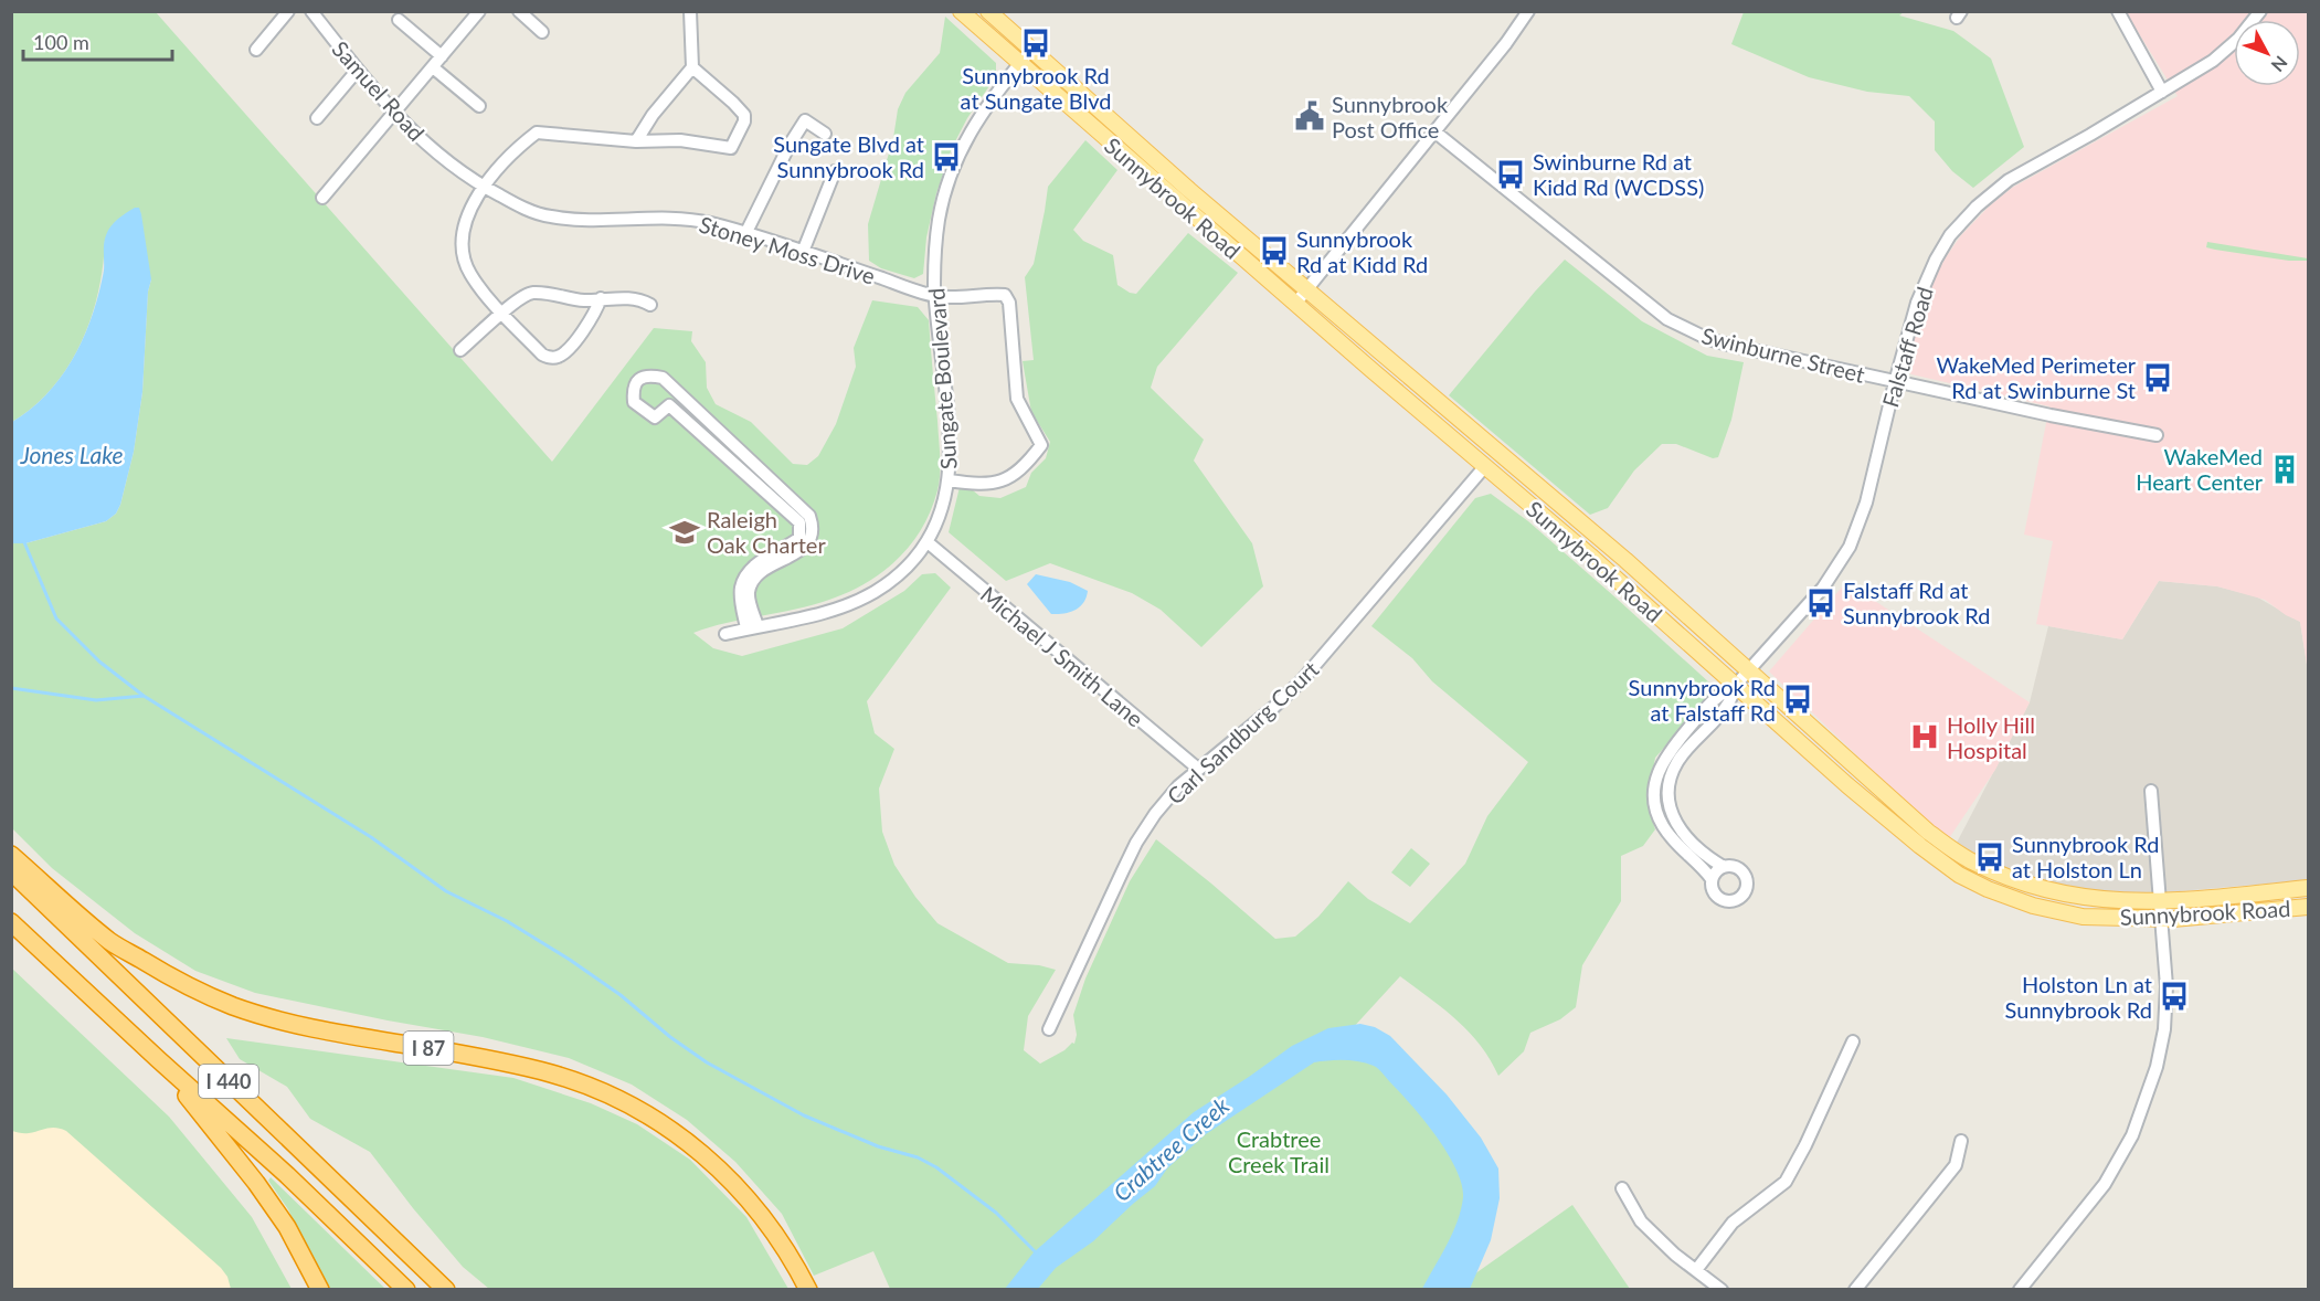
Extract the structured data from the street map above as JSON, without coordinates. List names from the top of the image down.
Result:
{
  "streets": {
    "highway": ["I 87", "I 440"],
    "main road": ["Sunnybrook Road"],
    "street": [
      "Samuel Road",
      "Stoney Moss Drive",
      "Falstaff Road",
      "Swinburne Street",
      "Sungate Boulevard",
      "Michael J Smith Lane",
      "Carl Sandburg Court"
    ]
  },
  "crossings": [
    ["Samuel Road", "Stoney Moss Drive"],
    ["Sunnybrook Road", "Falstaff Road"],
    ["Sunnybrook Road", "Sungate Boulevard"],
    ["Sunnybrook Road", "Carl Sandburg Court"],
    ["Stoney Moss Drive", "Sungate Boulevard"],
    ["Falstaff Road", "Swinburne Street"],
    ["Sungate Boulevard", "Michael J Smith Lane"],
    ["Michael J Smith Lane", "Carl Sandburg Court"]
  ],
  "water": ["Jones Lake", "Crabtree Creek"],
  "parks": ["Crabtree Creek Trail"],
  "places": {
    "bus stop": [
      "Sunnybrook Rd at Sungate Blvd",
      "Sungate Blvd at Sunnybrook Rd",
      "Swinburne Rd at Kidd Rd (WCDSS)",
      "Sunnybrook Rd at Kidd Rd",
      "WakeMed Perimeter Rd at Swinburne St",
      "Falstaff Rd at Sunnybrook Rd",
      "Sunnybrook Rd at Falstaff Rd",
      "Sunnybrook Rd at Holston Ln",
      "Holston Ln at Sunnybrook Rd"
    ],
    "public building": ["Sunnybrook Post Office"],
    "building": ["WakeMed Heart Center"],
    "school or university": ["Raleigh Oak Charter"],
    "hospital": ["Holly Hill Hospital"]
  },
  "scale_bar": "100 m",
  "north": "bottom right"
}
